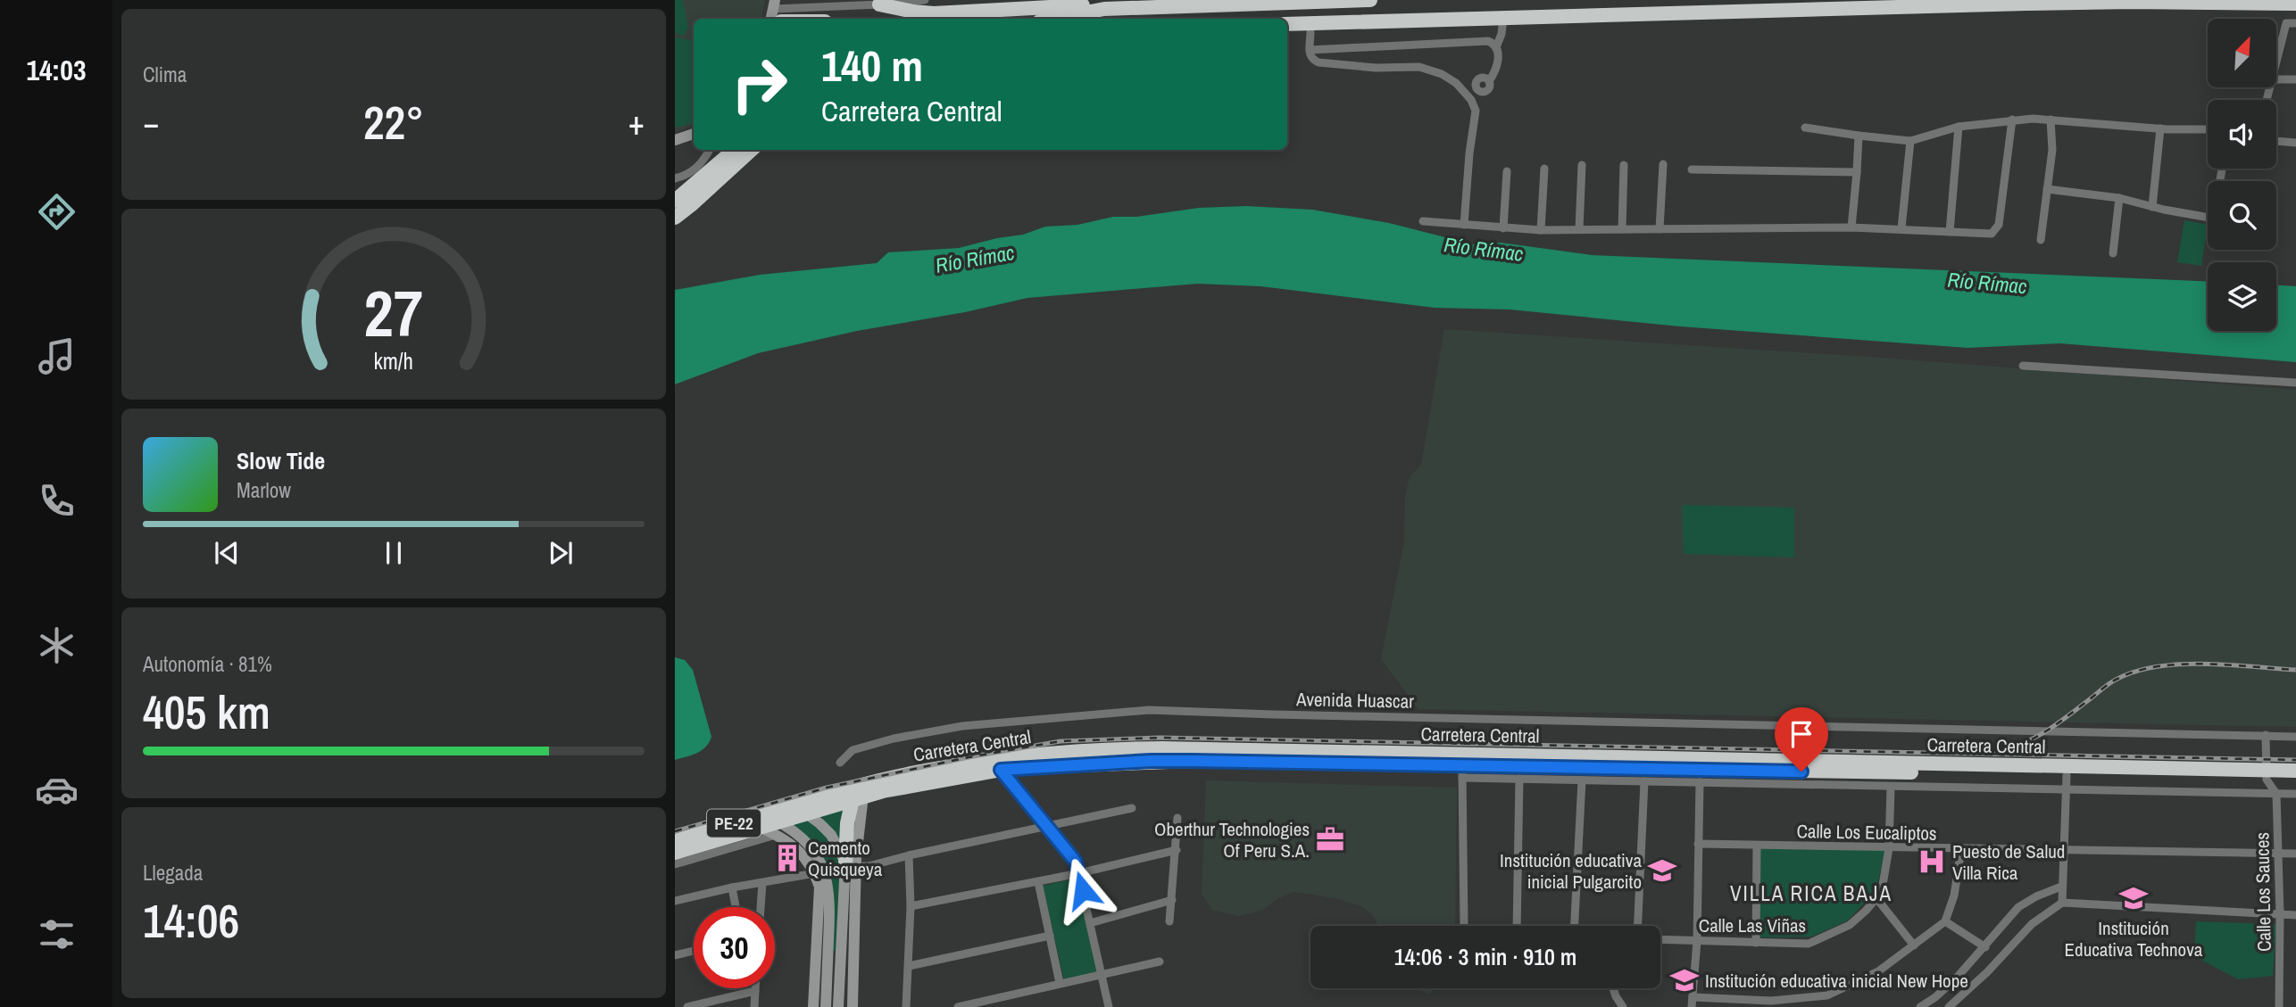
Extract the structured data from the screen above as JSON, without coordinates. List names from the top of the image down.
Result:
{
  "streets": {
    "highway": ["Carretera Central", "PE-22"],
    "street": [
      "Avenida Huascar",
      "Calle Los Eucaliptos",
      "Calle Los Sauces",
      "Calle Las Viñas"
    ]
  },
  "crossings": [
    ["Calle Los Eucaliptos", "Calle Los Sauces"],
    ["Calle Los Eucaliptos", "Calle Las Viñas"]
  ],
  "districts": ["VILLA RICA BAJA"],
  "water": ["Río Rímac"],
  "places": {
    "office": ["Oberthur Technologies Of Peru S.A."],
    "building": ["Cemento Quisqueya"],
    "hospital": ["Puesto de Salud Villa Rica"],
    "school or university": ["Institución educativa inicial Pulgarcito", "Institución Educativa Technova", "Institución educativa inicial New Hope"]
  },
  "north": "top right",
  "page": {
    "tabs": "14:03",
    "tile": [
      "Clima",
      ["Autonomía · 81%", "405 km"],
      ["Llegada", "14:06"]
    ],
    "turn": ["140 m", "Carretera Central"],
    "heat": ["−", "22°", "+"],
    "song": ["Slow Tide", "Marlow"],
    "limit": "30",
    "trip": "14:06 · 3 min · 910 m",
    "gauge": ["27", "km/h"]
  }
}
